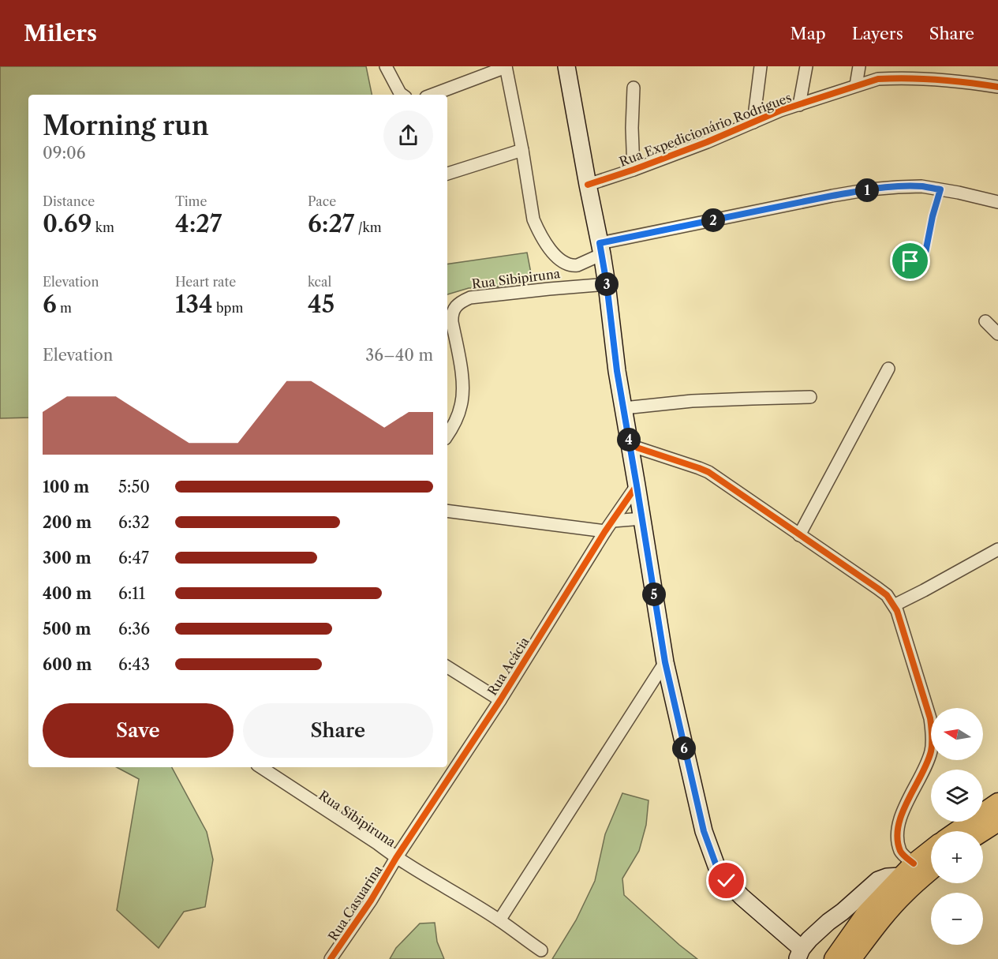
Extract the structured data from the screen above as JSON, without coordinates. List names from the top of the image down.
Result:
{
  "streets": {
    "street": [
      "Rua Expedicionário Rodrigues",
      "Rua Sibipiruna",
      "Rua Acácia",
      "Rua Casuarina"
    ]
  },
  "crossings": [
    ["Rua Sibipiruna", "Rua Acácia"],
    ["Rua Sibipiruna", "Rua Casuarina"],
    ["Rua Acácia", "Rua Casuarina"]
  ],
  "north": "left",
  "page": {
    "header": "Milers",
    "nav": ["Map", "Layers", "Share"],
    "heading": ["Morning run", "09:06"],
    "stats": [
      ["Distance", "0.69 km"],
      ["Time", "4:27"],
      ["Pace", "6:27 /km"],
      ["Elevation", "6 m"],
      ["Heart rate", "134 bpm"],
      ["kcal", "45"]
    ],
    "pins": [
      "1",
      "2",
      "3",
      "4",
      "5",
      "6"
    ],
    "chart": ["Elevation", "36–40 m"],
    "list": [
      {
        "name": "100 m",
        "note": "5:50"
      },
      {
        "name": "200 m",
        "note": "6:32"
      },
      {
        "name": "300 m",
        "note": "6:47"
      },
      {
        "name": "400 m",
        "note": "6:11"
      },
      {
        "name": "500 m",
        "note": "6:36"
      },
      {
        "name": "600 m",
        "note": "6:43"
      }
    ],
    "buttons": ["Save", "Share"],
    "map_buttons": ["+", "−"]
  }
}
